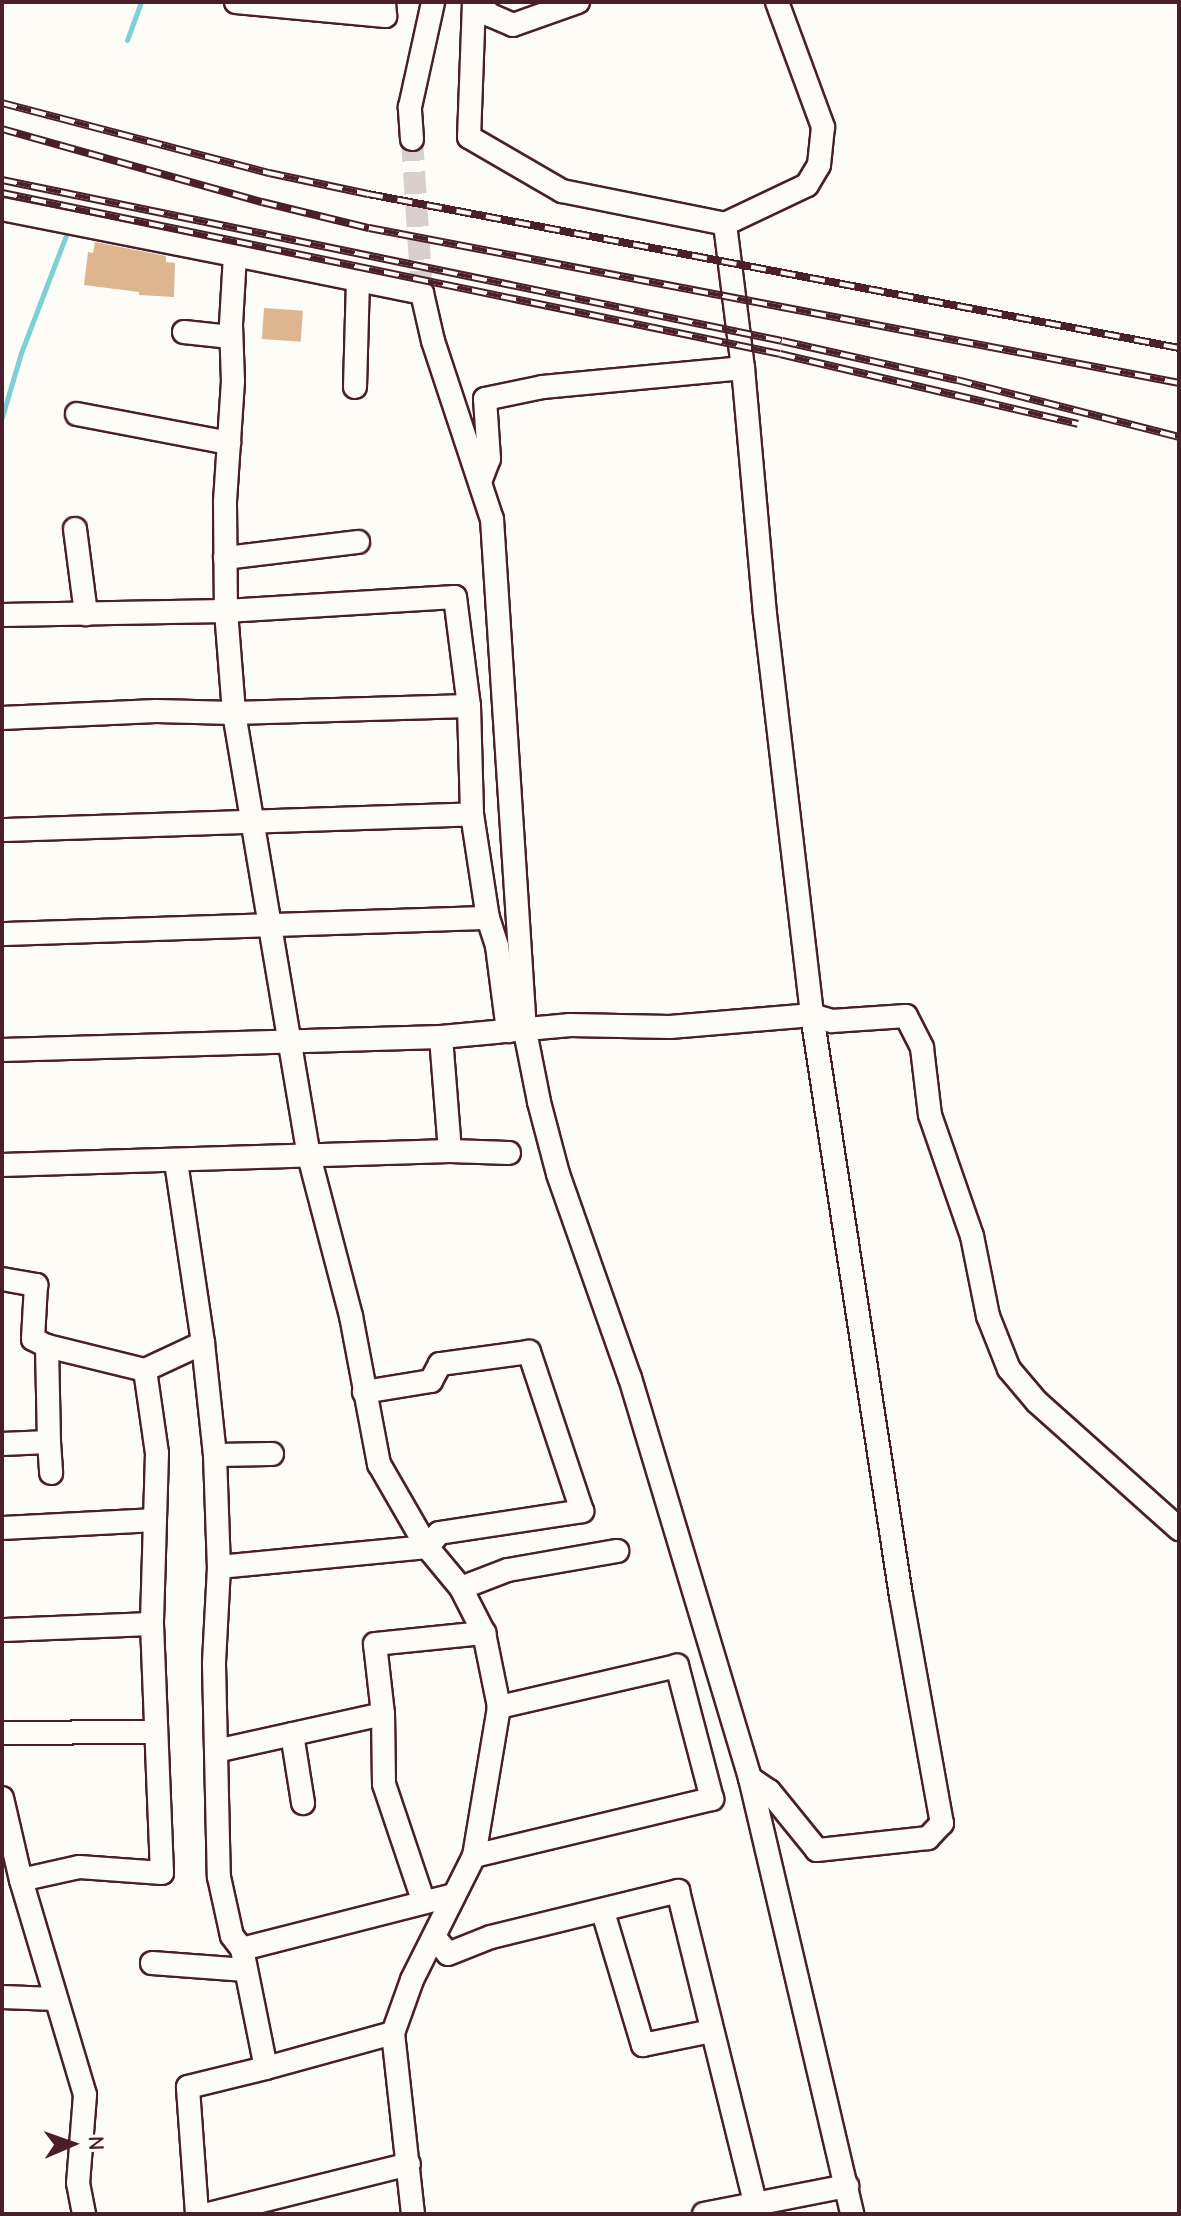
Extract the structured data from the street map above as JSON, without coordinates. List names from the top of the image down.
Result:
{
  "north": "right"
}
